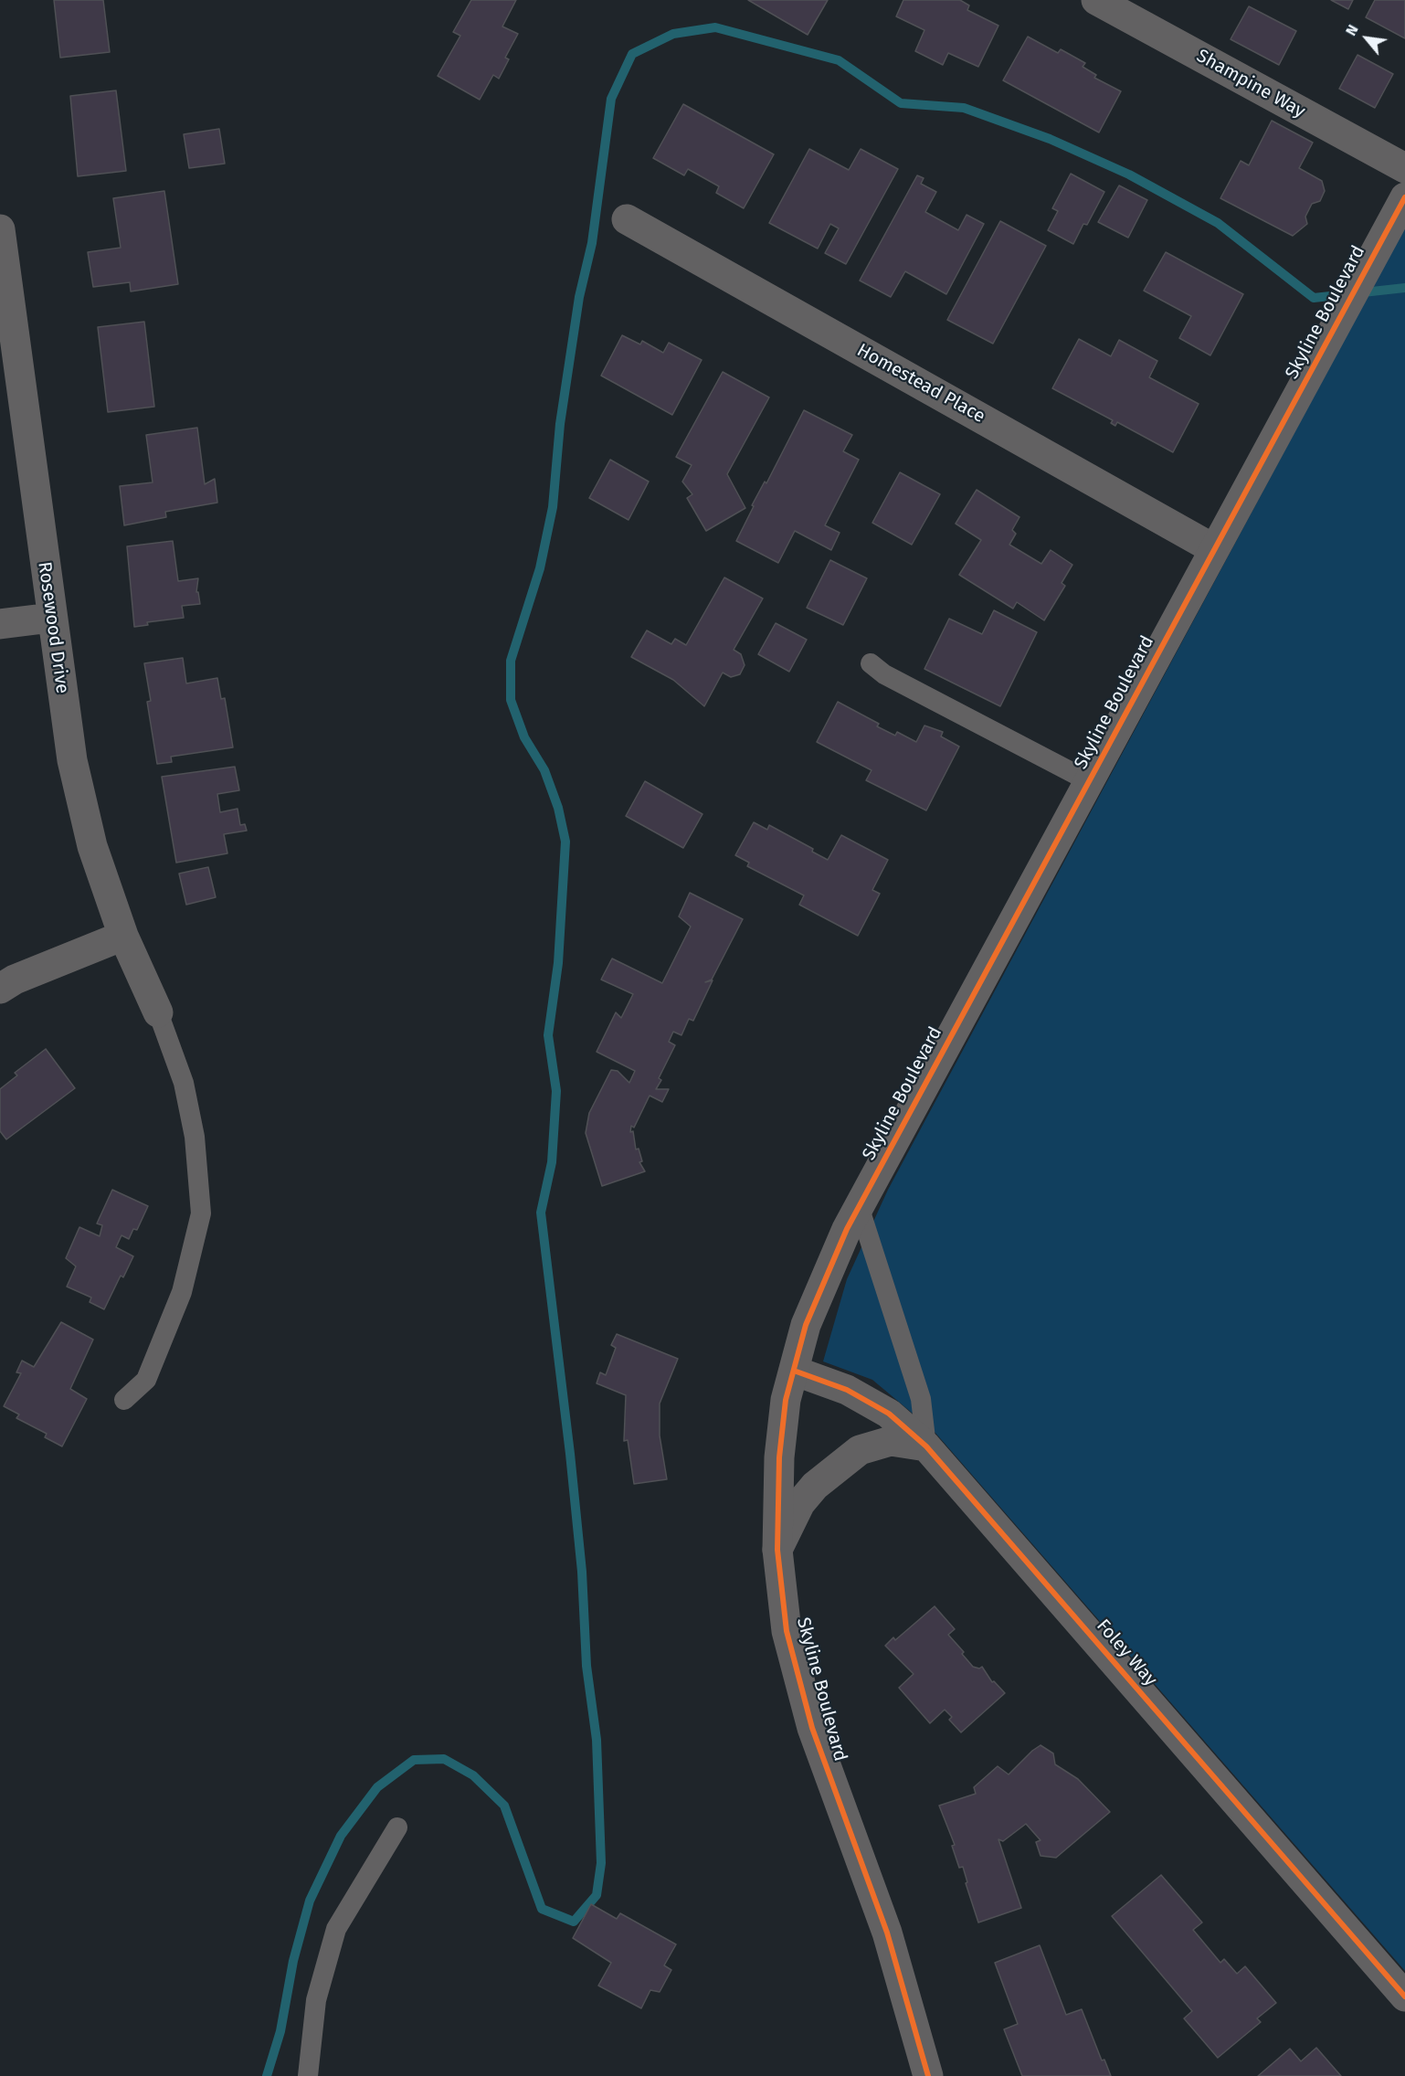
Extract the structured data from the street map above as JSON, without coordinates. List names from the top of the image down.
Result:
{
  "streets": {
    "street": [
      "Shampine Way",
      "Skyline Boulevard",
      "Homestead Place",
      "Rosewood Drive",
      "Foley Way"
    ]
  },
  "crossings": [
    ["Skyline Boulevard", "Homestead Place"],
    ["Skyline Boulevard", "Foley Way"]
  ],
  "north": "top left"
}
